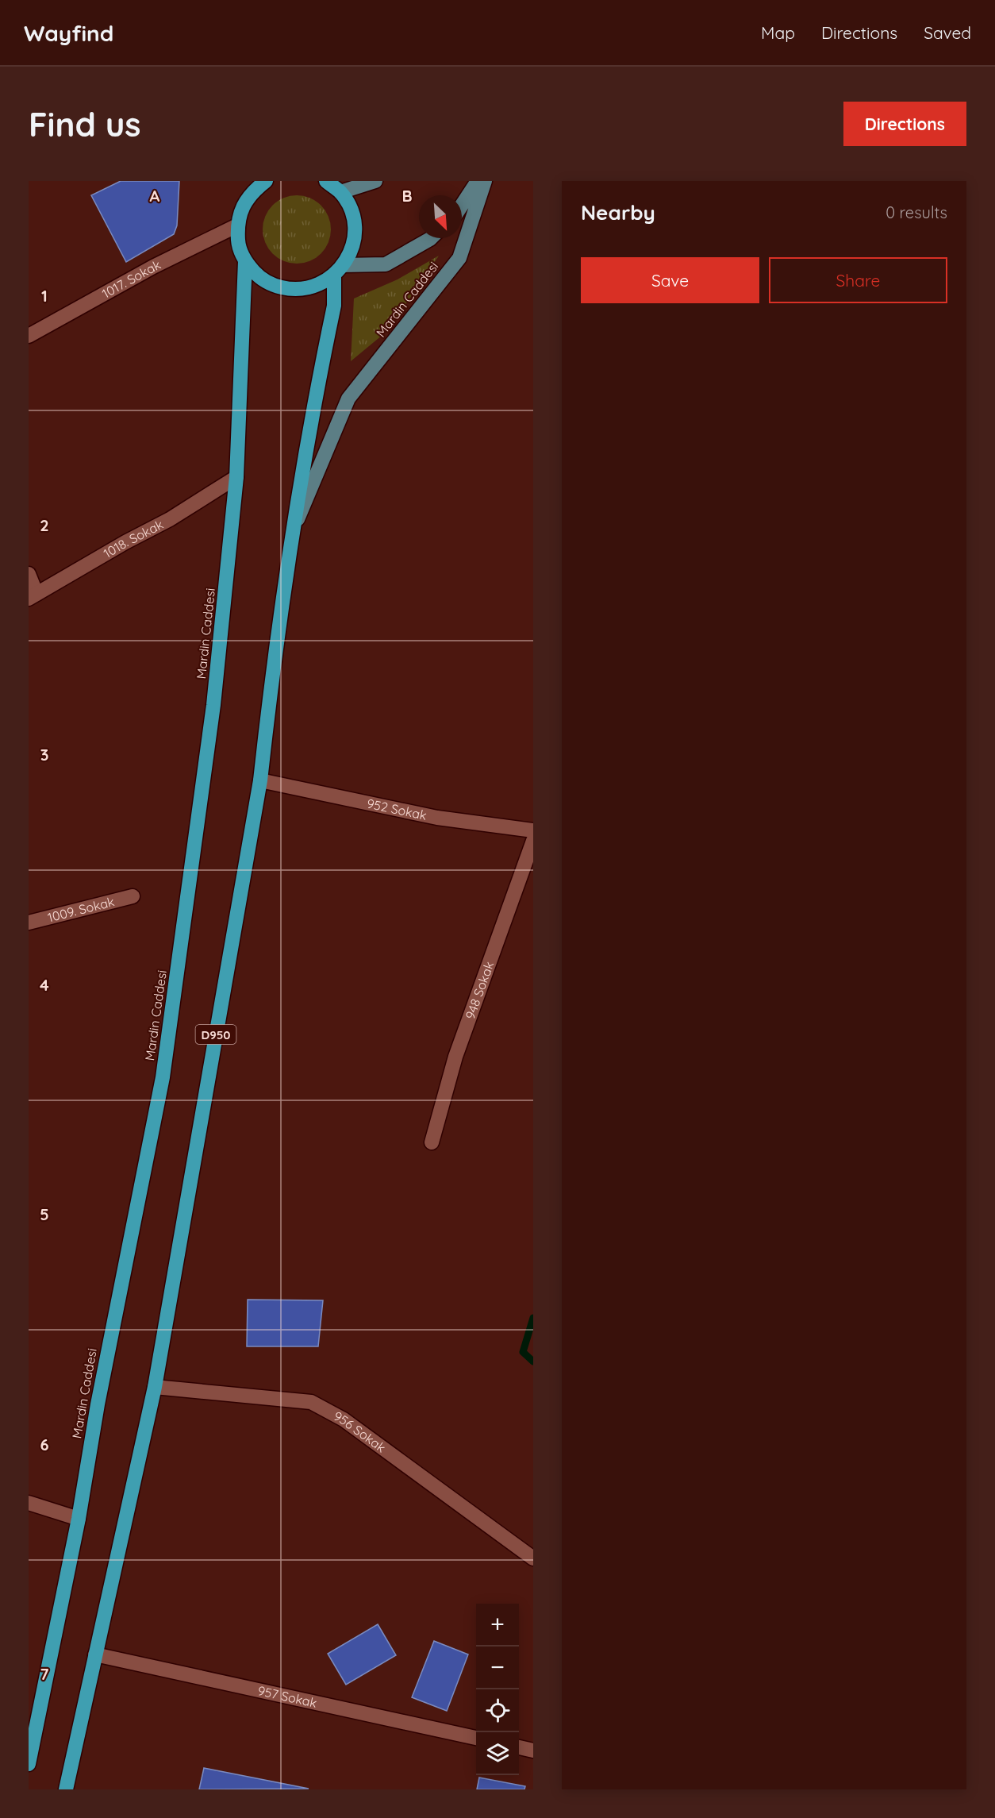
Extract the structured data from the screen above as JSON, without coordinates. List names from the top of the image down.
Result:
{
  "streets": {
    "highway": ["Mardin Caddesi", "D950"],
    "street": [
      "1017. Sokak",
      "1018. Sokak",
      "952 Sokak",
      "1009. Sokak",
      "948 Sokak",
      "956 Sokak",
      "957 Sokak"
    ]
  },
  "crossings": [
    ["1017. Sokak", "Mardin Caddesi"],
    ["Mardin Caddesi", "1018. Sokak"],
    ["Mardin Caddesi", "952 Sokak"],
    ["Mardin Caddesi", "956 Sokak"],
    ["Mardin Caddesi", "957 Sokak"]
  ],
  "north": "bottom right",
  "page": {
    "header": "Wayfind",
    "nav": ["Map", "Directions", "Saved"],
    "buttons": [
      "Directions",
      ["Save", "Share"]
    ],
    "title": "Find us",
    "heading": ["Nearby", "0 results"],
    "map_buttons": ["+", "−"]
  },
  "grid": {
    "columns": ["A", "B"],
    "rows": [
      "1",
      "2",
      "3",
      "4",
      "5",
      "6",
      "7"
    ]
  }
}
